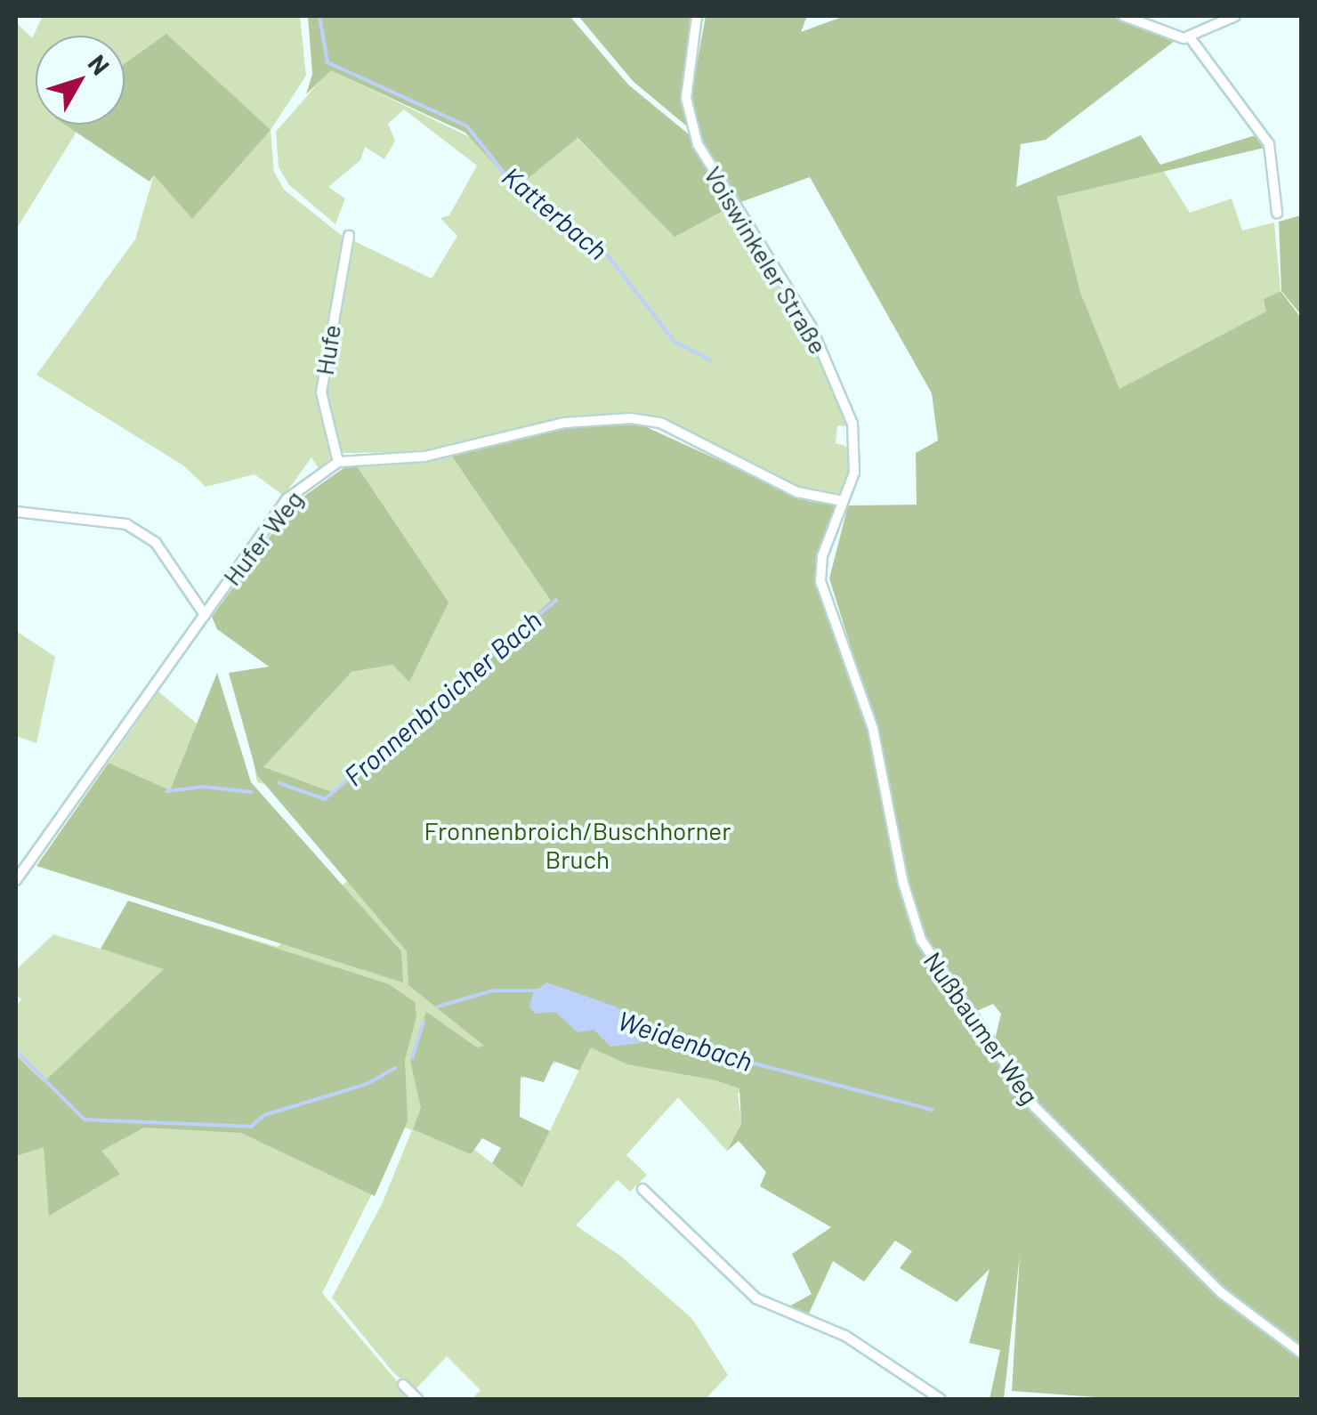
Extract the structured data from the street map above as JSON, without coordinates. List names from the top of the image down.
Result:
{
  "streets": {
    "street": [
      "Voiswinkeler Straße",
      "Hufe",
      "Hufer Weg",
      "Nußbaumer Weg"
    ]
  },
  "crossings": [
    ["Voiswinkeler Straße", "Nußbaumer Weg"],
    ["Hufe", "Hufer Weg"]
  ],
  "water": ["Katterbach", "Fronnenbroicher Bach", "Weidenbach"],
  "parks": ["Fronnenbroich/Buschhorner Bruch"],
  "north": "top right"
}
